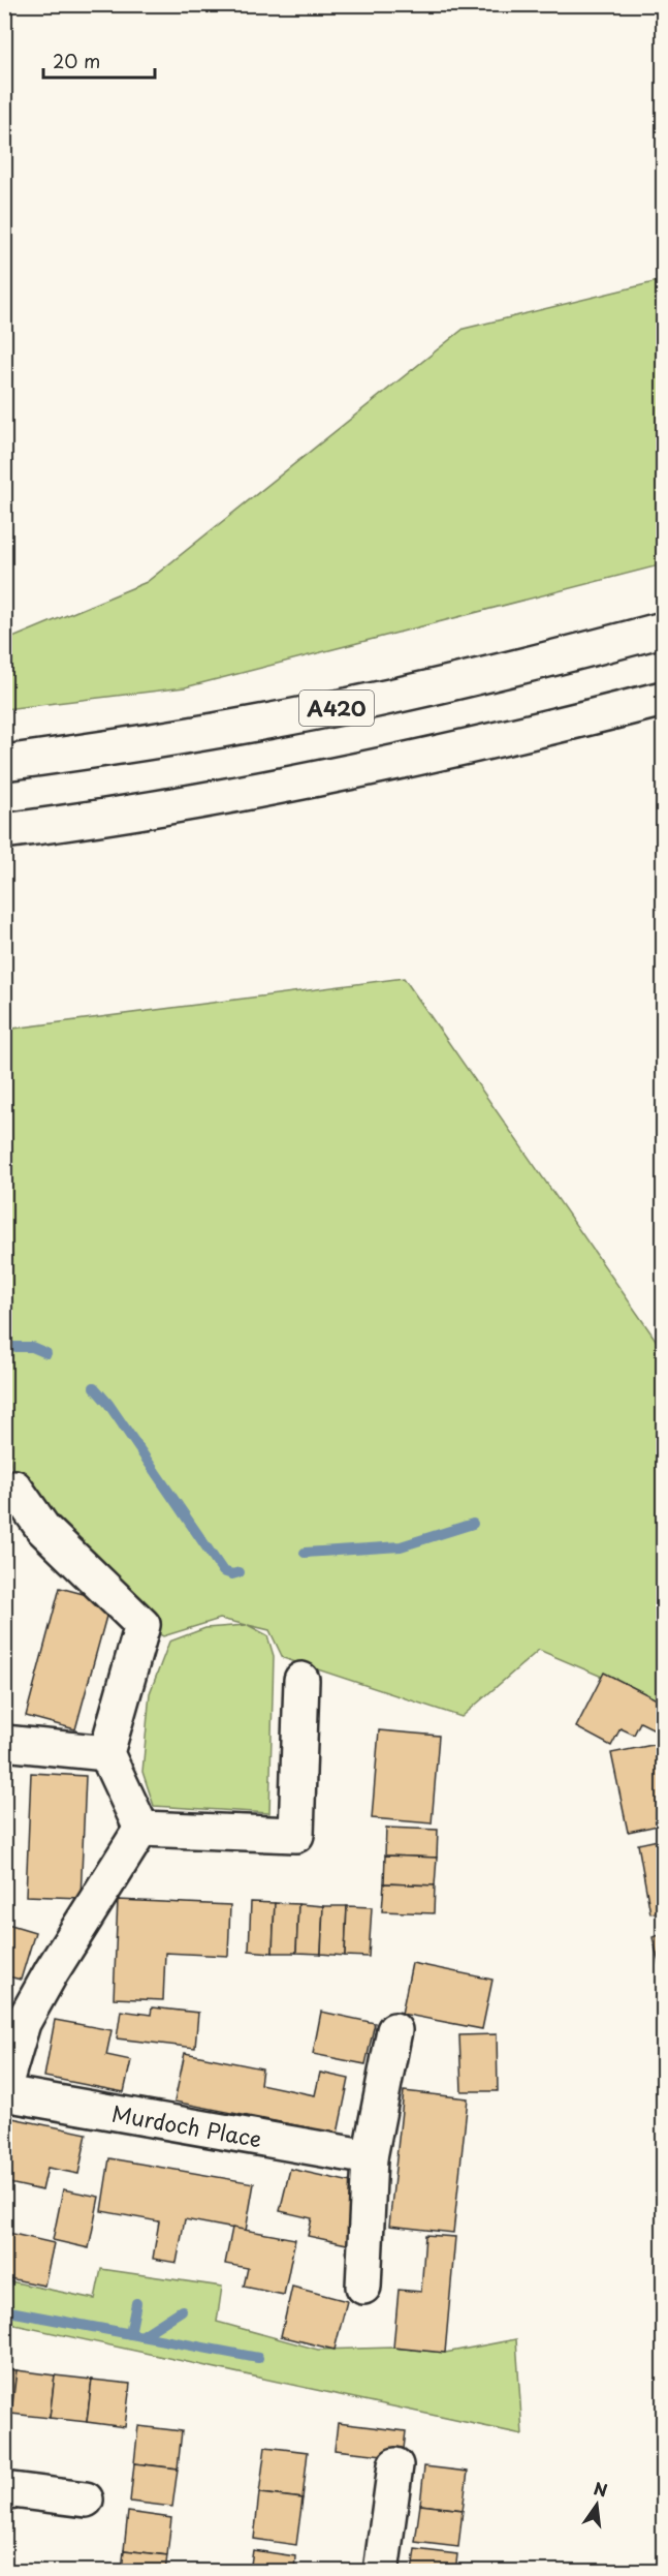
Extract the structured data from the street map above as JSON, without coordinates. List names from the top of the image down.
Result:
{
  "streets": {
    "main road": ["A420", "Murdoch Place"]
  },
  "scale_bar": "20 m",
  "north": "top"
}
